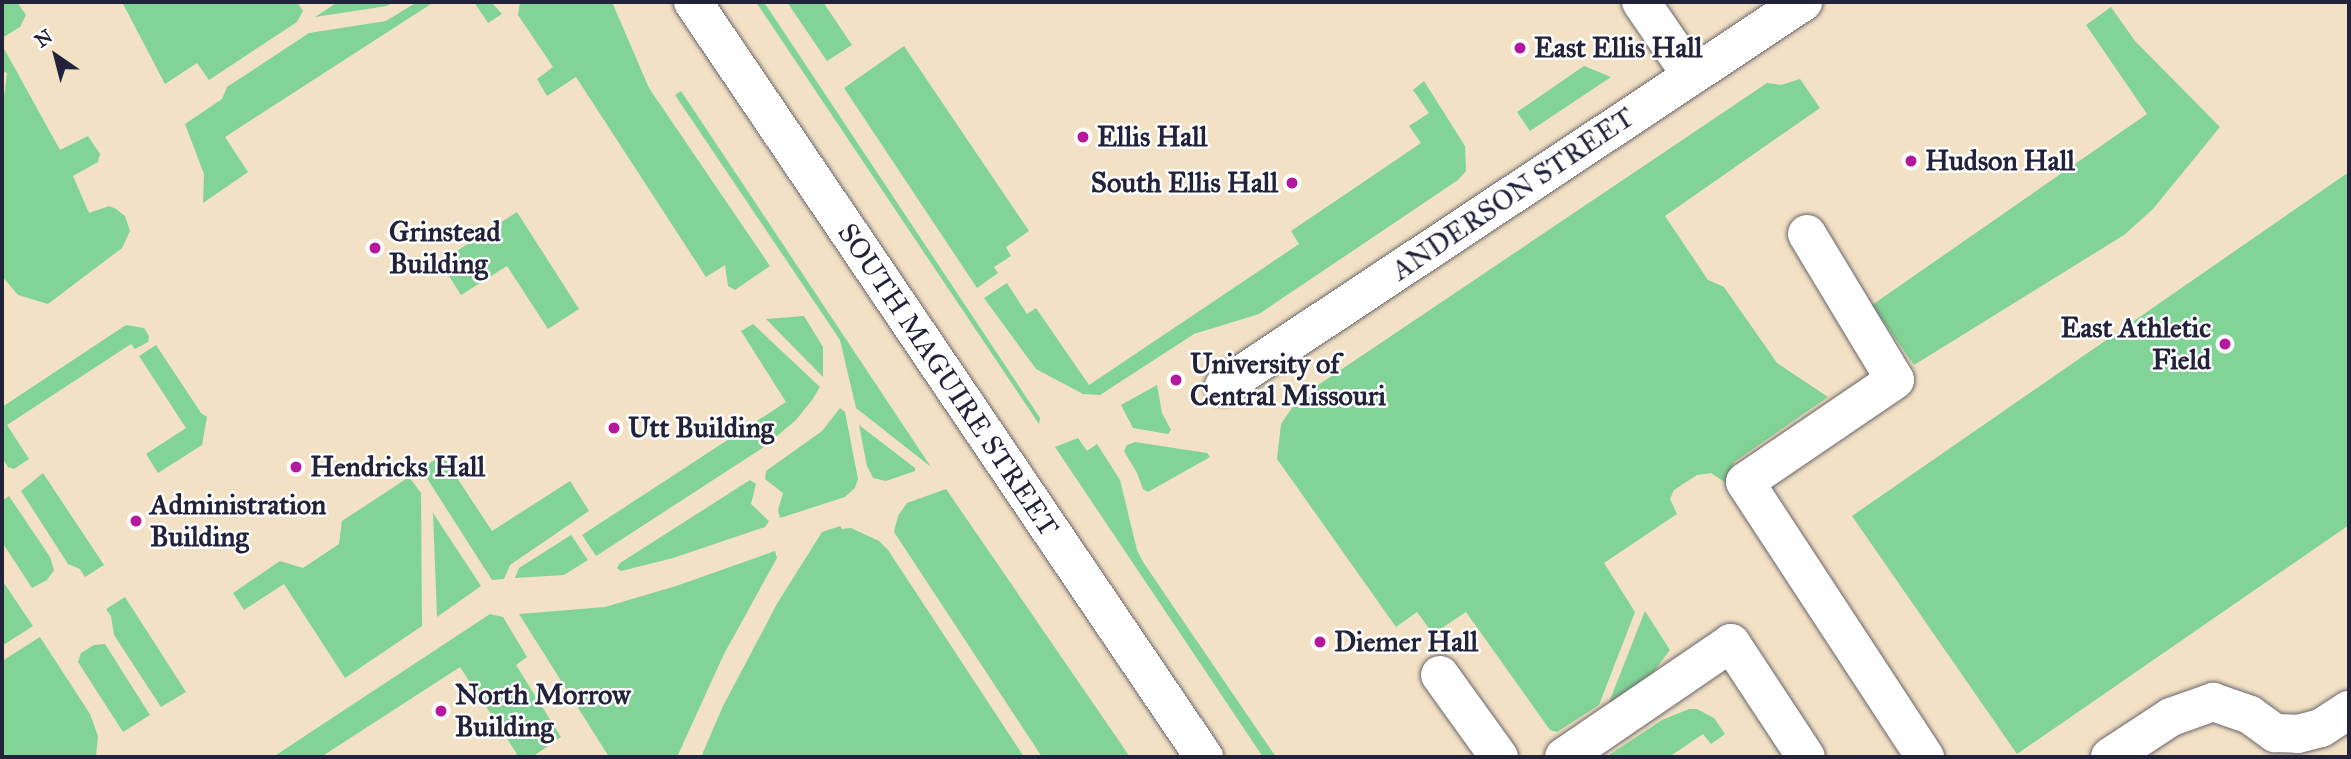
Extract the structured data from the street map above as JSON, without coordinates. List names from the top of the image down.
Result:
{
  "streets": {
    "main road": ["ANDERSON STREET", "SOUTH MAGUIRE STREET"]
  },
  "places": [
    "East Ellis Hall",
    "Ellis Hall",
    "Hudson Hall",
    "South Ellis Hall",
    "Grinstead Building",
    "East Athletic Field",
    "University of Central Missouri",
    "Utt Building",
    "Hendricks Hall",
    "Administration Building",
    "Diemer Hall",
    "North Morrow Building"
  ],
  "north": "top left"
}
